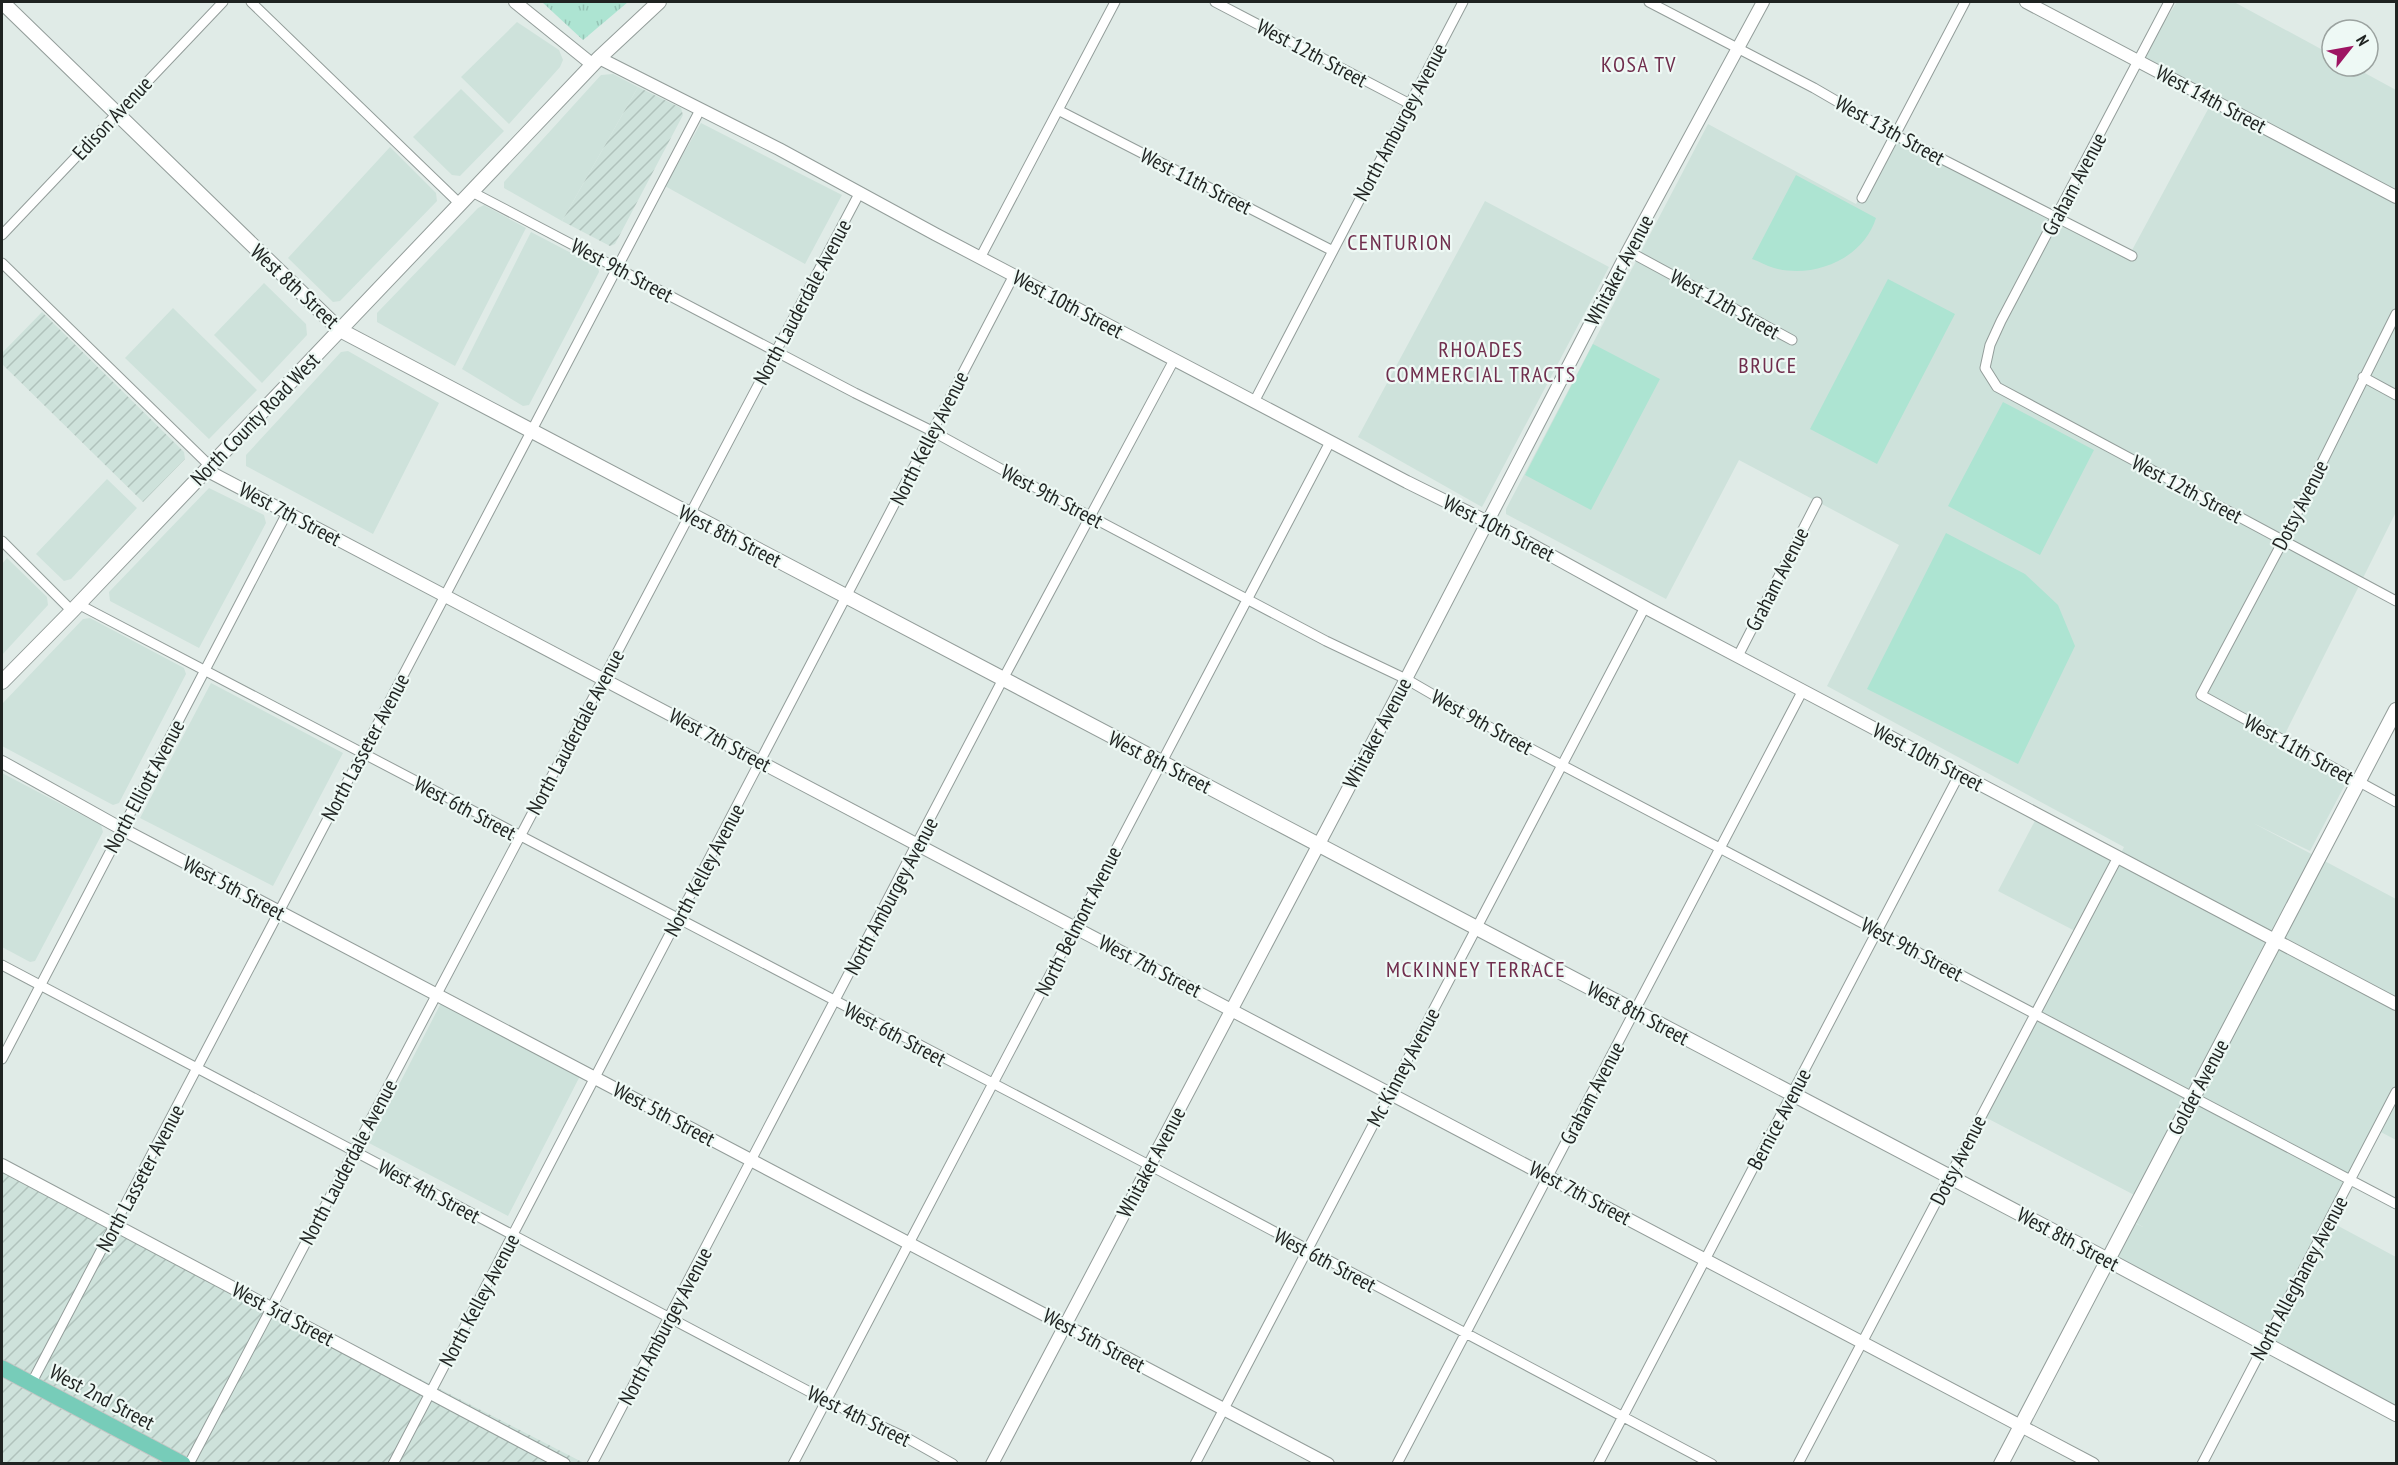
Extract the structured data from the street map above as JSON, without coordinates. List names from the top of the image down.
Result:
{
  "streets": {
    "main road": [
      "West 8th Street",
      "North County Road West",
      "Golder Avenue",
      "West 2nd Street"
    ],
    "street": [
      "West 12th Street",
      "West 14th Street",
      "Edison Avenue",
      "North Amburgey Avenue",
      "West 13th Street",
      "West 11th Street",
      "Graham Avenue",
      "West 9th Street",
      "Whitaker Avenue",
      "North Lauderdale Avenue",
      "West 10th Street",
      "North Kelley Avenue",
      "Dotsy Avenue",
      "West 7th Street",
      "North Lasseter Avenue",
      "North Elliott Avenue",
      "West 6th Street",
      "West 5th Street",
      "North Belmont Avenue",
      "Mc Kinney Avenue",
      "Bernice Avenue",
      "West 4th Street",
      "North Alleghaney Avenue",
      "West 3rd Street"
    ]
  },
  "crossings": [
    ["West 12th Street", "North Amburgey Avenue"],
    ["West 12th Street", "Graham Avenue"],
    ["West 12th Street", "Whitaker Avenue"],
    ["West 12th Street", "Dotsy Avenue"],
    ["West 14th Street", "Graham Avenue"],
    ["Edison Avenue", "West 8th Street"],
    ["North Amburgey Avenue", "West 11th Street"],
    ["North Amburgey Avenue", "West 9th Street"],
    ["North Amburgey Avenue", "West 8th Street"],
    ["North Amburgey Avenue", "West 10th Street"],
    ["North Amburgey Avenue", "West 7th Street"],
    ["North Amburgey Avenue", "West 6th Street"],
    ["North Amburgey Avenue", "West 5th Street"],
    ["North Amburgey Avenue", "West 4th Street"],
    ["West 13th Street", "Graham Avenue"],
    ["West 13th Street", "Whitaker Avenue"],
    ["West 11th Street", "Dotsy Avenue"],
    ["West 11th Street", "Golder Avenue"],
    ["Graham Avenue", "West 9th Street"],
    ["Graham Avenue", "West 8th Street"],
    ["Graham Avenue", "West 10th Street"],
    ["Graham Avenue", "West 7th Street"],
    ["Graham Avenue", "West 6th Street"],
    ["West 9th Street", "Whitaker Avenue"],
    ["West 9th Street", "North Lauderdale Avenue"],
    ["West 9th Street", "North County Road West"],
    ["West 9th Street", "North Kelley Avenue"],
    ["West 9th Street", "Dotsy Avenue"],
    ["West 9th Street", "North Lasseter Avenue"],
    ["West 9th Street", "North Belmont Avenue"],
    ["West 9th Street", "Mc Kinney Avenue"],
    ["West 9th Street", "Golder Avenue"],
    ["West 9th Street", "Bernice Avenue"],
    ["West 9th Street", "North Alleghaney Avenue"],
    ["Whitaker Avenue", "West 8th Street"],
    ["Whitaker Avenue", "West 10th Street"],
    ["Whitaker Avenue", "West 7th Street"],
    ["Whitaker Avenue", "West 6th Street"],
    ["Whitaker Avenue", "West 5th Street"],
    ["West 8th Street", "North Lauderdale Avenue"],
    ["West 8th Street", "North County Road West"],
    ["West 8th Street", "North Kelley Avenue"],
    ["West 8th Street", "Dotsy Avenue"],
    ["West 8th Street", "North Lasseter Avenue"],
    ["West 8th Street", "North Belmont Avenue"],
    ["West 8th Street", "Mc Kinney Avenue"],
    ["West 8th Street", "Golder Avenue"],
    ["West 8th Street", "Bernice Avenue"],
    ["West 8th Street", "North Alleghaney Avenue"],
    ["North Lauderdale Avenue", "West 10th Street"],
    ["North Lauderdale Avenue", "West 7th Street"],
    ["North Lauderdale Avenue", "West 6th Street"],
    ["North Lauderdale Avenue", "West 5th Street"],
    ["North Lauderdale Avenue", "West 4th Street"],
    ["North Lauderdale Avenue", "West 3rd Street"],
    ["West 10th Street", "North County Road West"],
    ["West 10th Street", "North Kelley Avenue"],
    ["West 10th Street", "Dotsy Avenue"],
    ["West 10th Street", "North Lasseter Avenue"],
    ["West 10th Street", "North Belmont Avenue"],
    ["West 10th Street", "Mc Kinney Avenue"],
    ["West 10th Street", "Golder Avenue"],
    ["West 10th Street", "Bernice Avenue"],
    ["North County Road West", "West 7th Street"],
    ["North County Road West", "West 6th Street"],
    ["North Kelley Avenue", "West 7th Street"],
    ["North Kelley Avenue", "West 6th Street"],
    ["North Kelley Avenue", "West 5th Street"],
    ["North Kelley Avenue", "West 4th Street"],
    ["North Kelley Avenue", "West 3rd Street"],
    ["Dotsy Avenue", "West 7th Street"],
    ["West 7th Street", "North Lasseter Avenue"],
    ["West 7th Street", "North Elliott Avenue"],
    ["West 7th Street", "North Belmont Avenue"],
    ["West 7th Street", "Mc Kinney Avenue"],
    ["West 7th Street", "Golder Avenue"],
    ["West 7th Street", "Bernice Avenue"],
    ["North Lasseter Avenue", "West 6th Street"],
    ["North Lasseter Avenue", "West 5th Street"],
    ["North Lasseter Avenue", "West 4th Street"],
    ["North Lasseter Avenue", "West 3rd Street"],
    ["North Lasseter Avenue", "West 2nd Street"],
    ["North Elliott Avenue", "West 6th Street"],
    ["North Elliott Avenue", "West 5th Street"],
    ["North Elliott Avenue", "West 4th Street"],
    ["West 6th Street", "North Belmont Avenue"],
    ["West 6th Street", "Mc Kinney Avenue"],
    ["West 6th Street", "Bernice Avenue"],
    ["West 5th Street", "North Belmont Avenue"],
    ["West 5th Street", "Mc Kinney Avenue"],
    ["North Belmont Avenue", "West 4th Street"]
  ],
  "districts": [
    "KOSA TV",
    "CENTURION",
    "RHOADES COMMERCIAL TRACTS",
    "BRUCE",
    "MCKINNEY TERRACE"
  ],
  "north": "top right"
}
